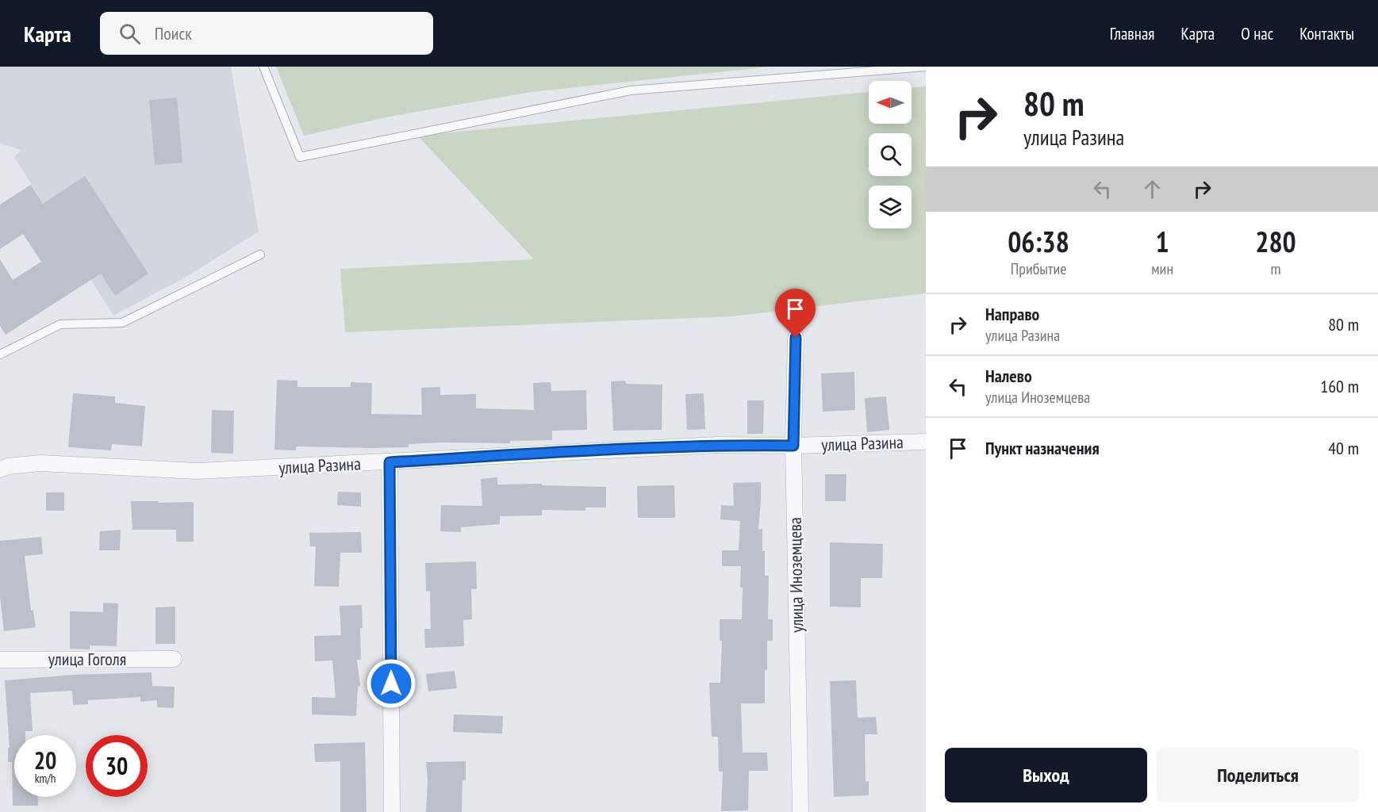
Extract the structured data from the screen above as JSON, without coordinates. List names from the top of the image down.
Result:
{
  "streets": {
    "street": ["улица Разина", "улица Иноземцева", "улица Гоголя"]
  },
  "crossings": [
    ["улица Разина", "улица Иноземцева"]
  ],
  "north": "left",
  "page": {
    "header": "Карта",
    "search": "Поиск",
    "nav": [
      "Главная",
      "Карта",
      "О нас",
      "Контакты"
    ],
    "turn": ["80 m", "улица Разина"],
    "eta": [
      "06:38",
      "Прибытие",
      "1",
      "мин",
      "280",
      "m"
    ],
    "list": [
      {
        "name": "Направо",
        "note": "улица Разина",
        "value": "80 m"
      },
      {
        "name": "Налево",
        "note": "улица Иноземцева",
        "value": "160 m"
      },
      {
        "name": "Пункт назначения",
        "value": "40 m"
      }
    ],
    "speed": "20 km/h",
    "limit": "30",
    "buttons": ["Выход", "Поделиться"]
  }
}
